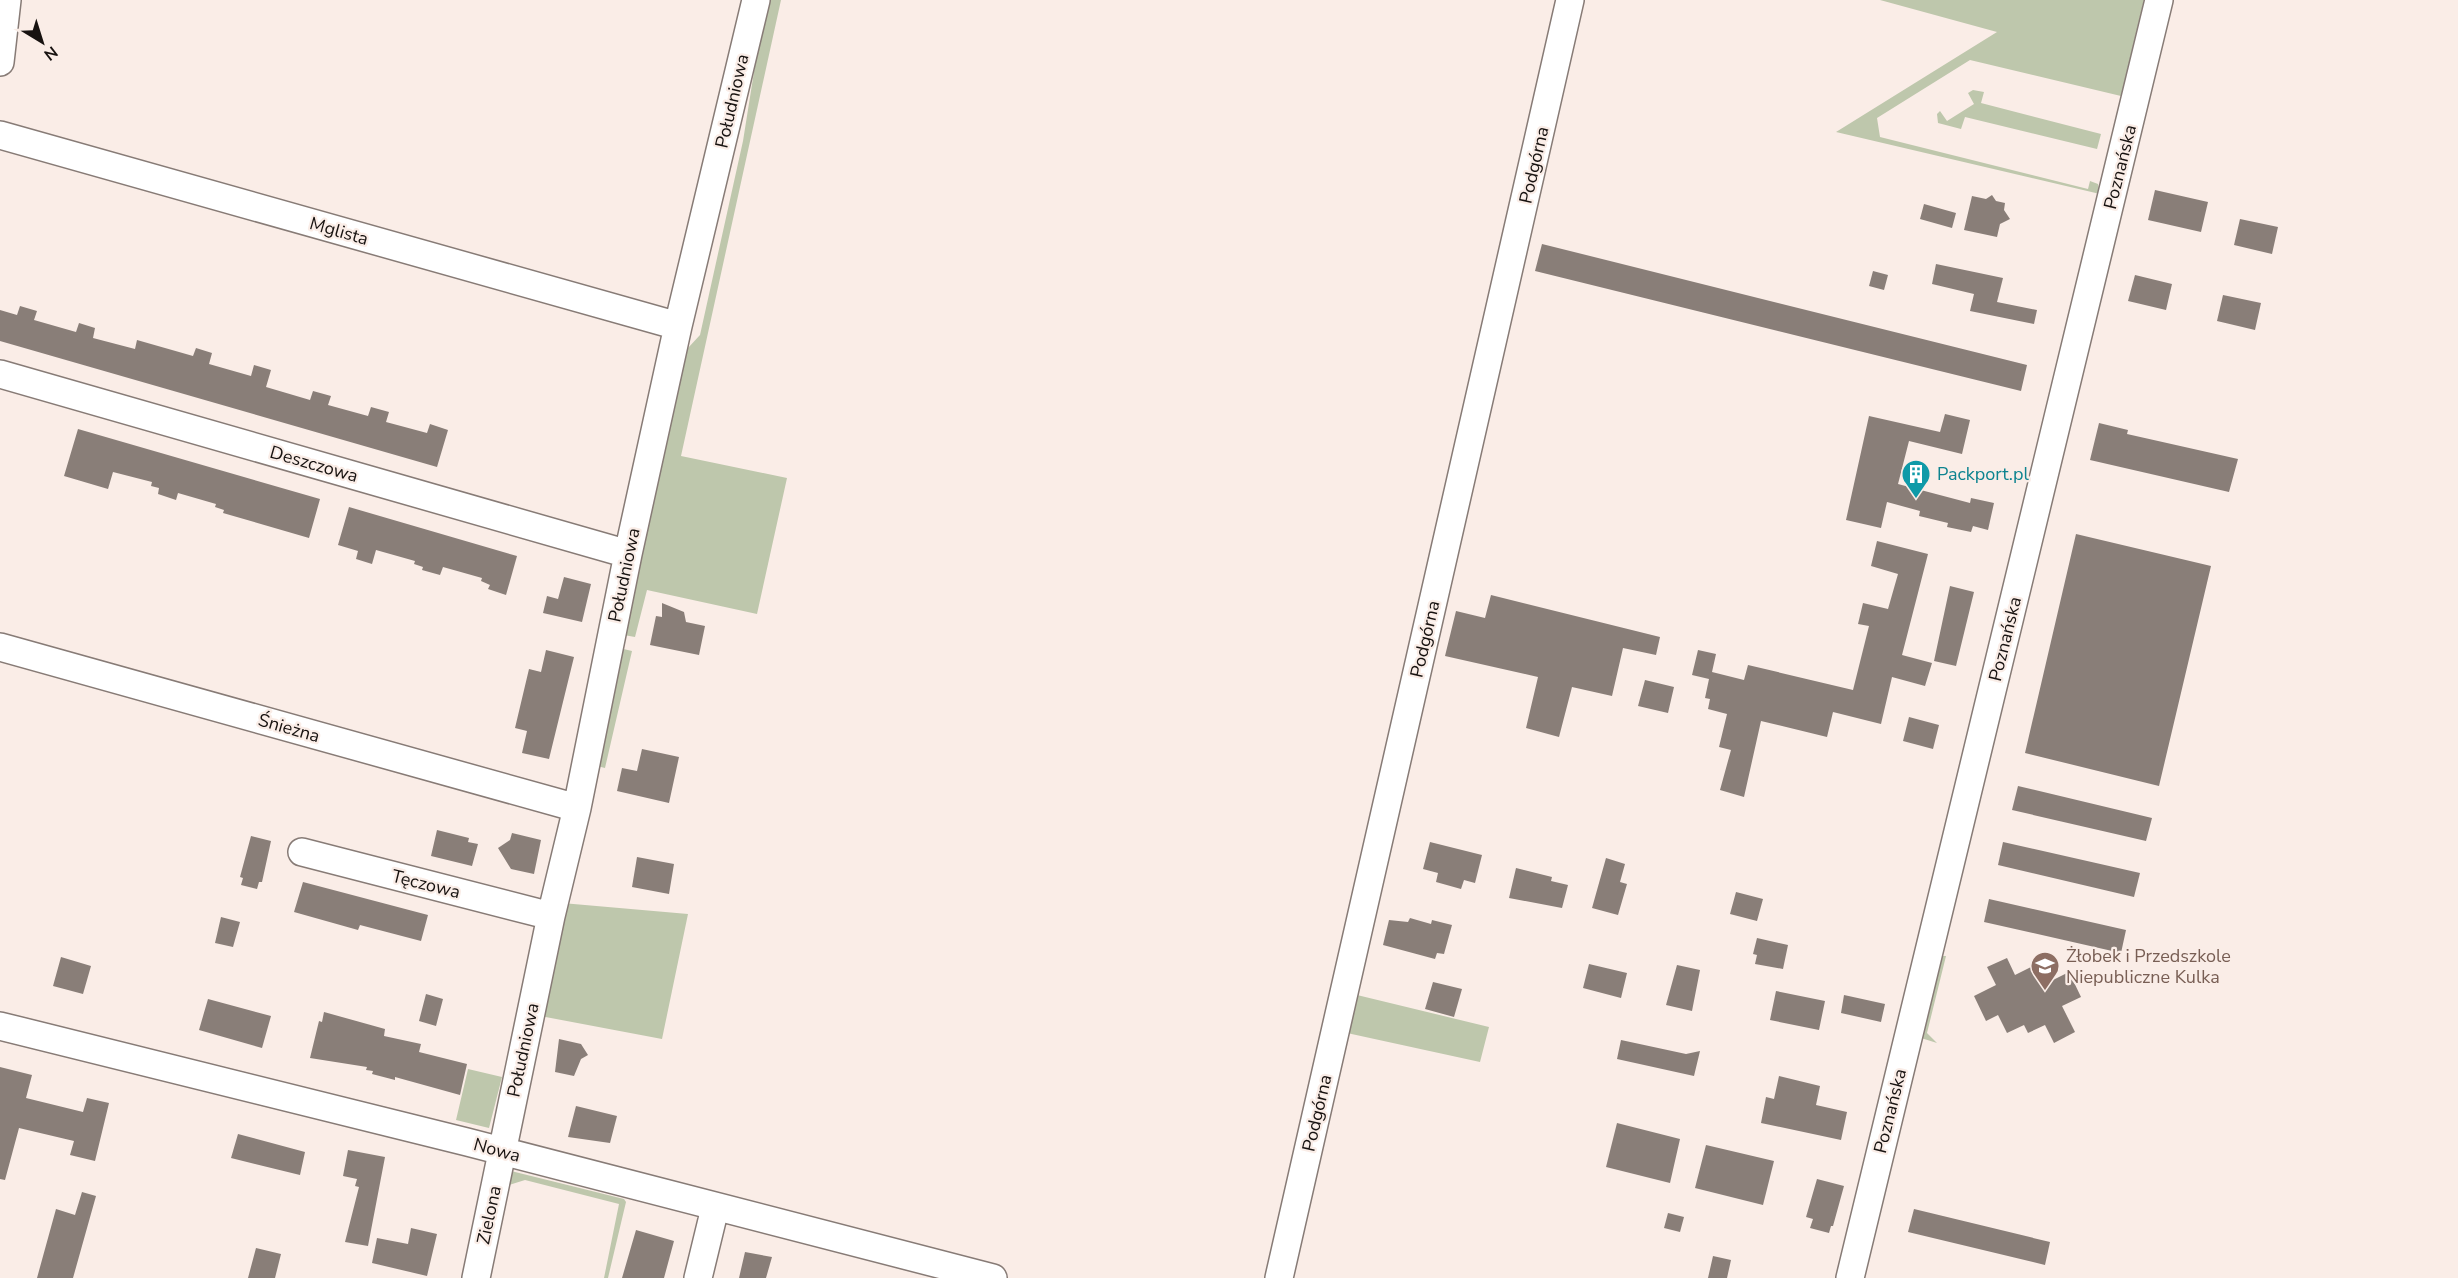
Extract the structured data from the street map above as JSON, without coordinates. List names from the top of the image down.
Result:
{
  "streets": {
    "street": [
      "Południowa",
      "Podgórna",
      "Poznańska",
      "Mglista",
      "Deszczowa",
      "Śnieżna",
      "Tęczowa",
      "Nowa",
      "Zielona"
    ]
  },
  "crossings": [
    ["Południowa", "Mglista"],
    ["Południowa", "Deszczowa"],
    ["Południowa", "Śnieżna"],
    ["Południowa", "Tęczowa"],
    ["Południowa", "Nowa"],
    ["Południowa", "Zielona"],
    ["Nowa", "Zielona"]
  ],
  "places": {
    "building": ["Packport.pl"],
    "school or university": ["Żłobek i Przedszkole Niepubliczne Kulka"]
  },
  "north": "bottom right"
}
